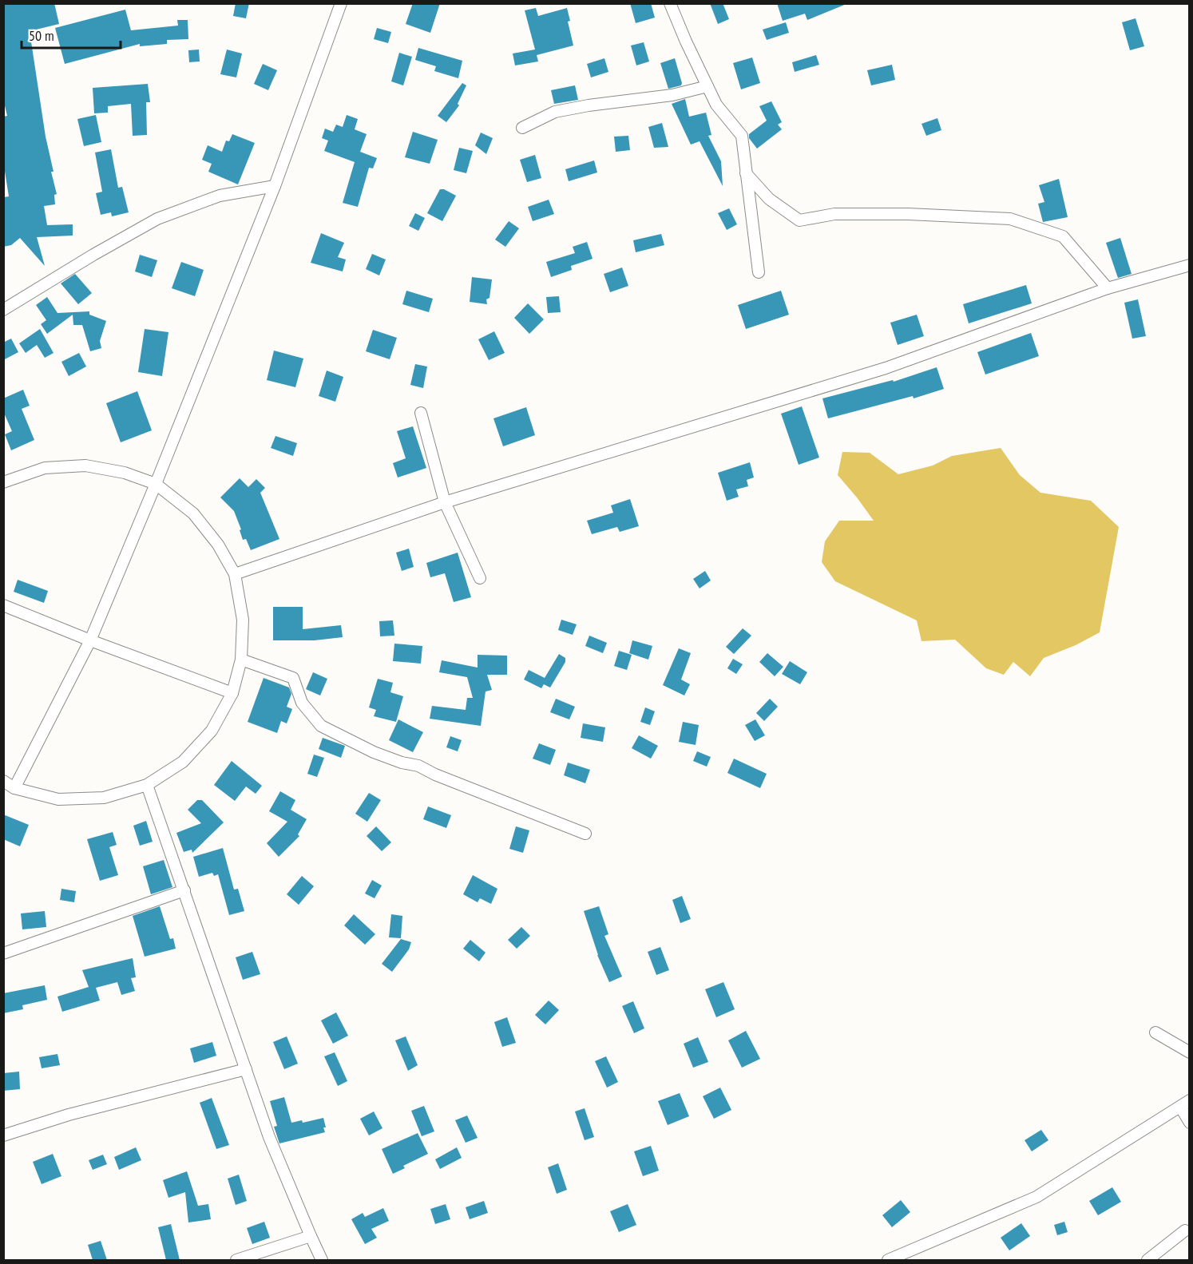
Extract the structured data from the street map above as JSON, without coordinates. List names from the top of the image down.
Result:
{
  "scale_bar": "50 m"
}
